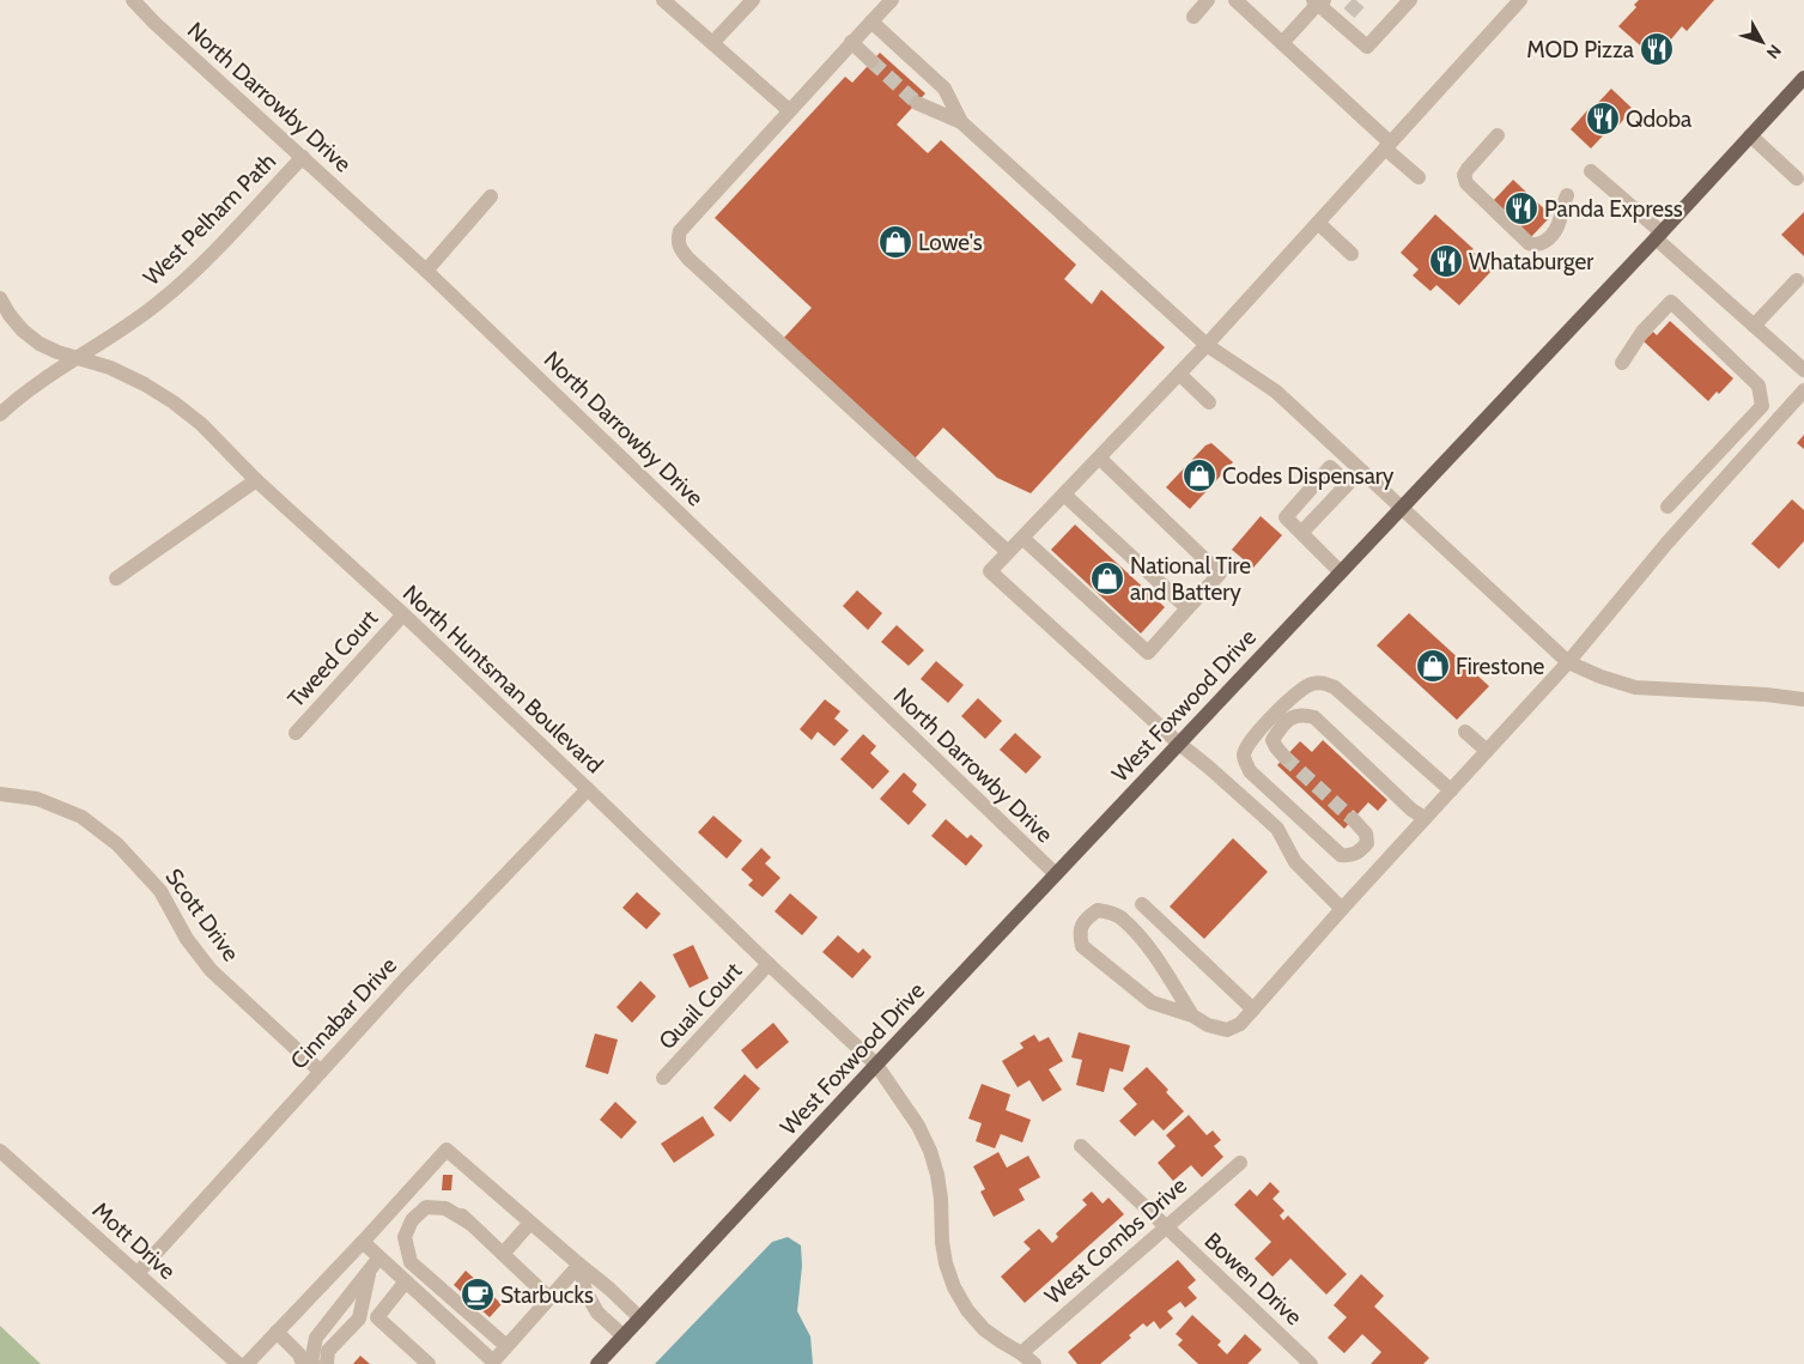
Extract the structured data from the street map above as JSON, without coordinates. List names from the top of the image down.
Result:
{
  "streets": {
    "main road": ["West Foxwood Drive"],
    "street": [
      "North Darrowby Drive",
      "West Pelham Path",
      "Tweed Court",
      "North Huntsman Boulevard",
      "Scott Drive",
      "Quail Court",
      "Cinnabar Drive",
      "Mott Drive",
      "West Combs Drive",
      "Bowen Drive"
    ]
  },
  "crossings": [
    ["North Darrowby Drive", "West Pelham Path"],
    ["North Darrowby Drive", "West Foxwood Drive"],
    ["West Pelham Path", "North Huntsman Boulevard"],
    ["Tweed Court", "North Huntsman Boulevard"],
    ["North Huntsman Boulevard", "West Foxwood Drive"],
    ["North Huntsman Boulevard", "Quail Court"],
    ["North Huntsman Boulevard", "Cinnabar Drive"],
    ["North Huntsman Boulevard", "West Combs Drive"],
    ["Scott Drive", "Cinnabar Drive"],
    ["Cinnabar Drive", "Mott Drive"],
    ["West Combs Drive", "Bowen Drive"]
  ],
  "places": {
    "restaurant": [
      "MOD Pizza",
      "Qdoba",
      "Panda Express",
      "Whataburger"
    ],
    "shop": [
      "Lowe's",
      "Codes Dispensary",
      "National Tire and Battery",
      "Firestone"
    ],
    "cafe": ["Starbucks"]
  },
  "north": "bottom right"
}
